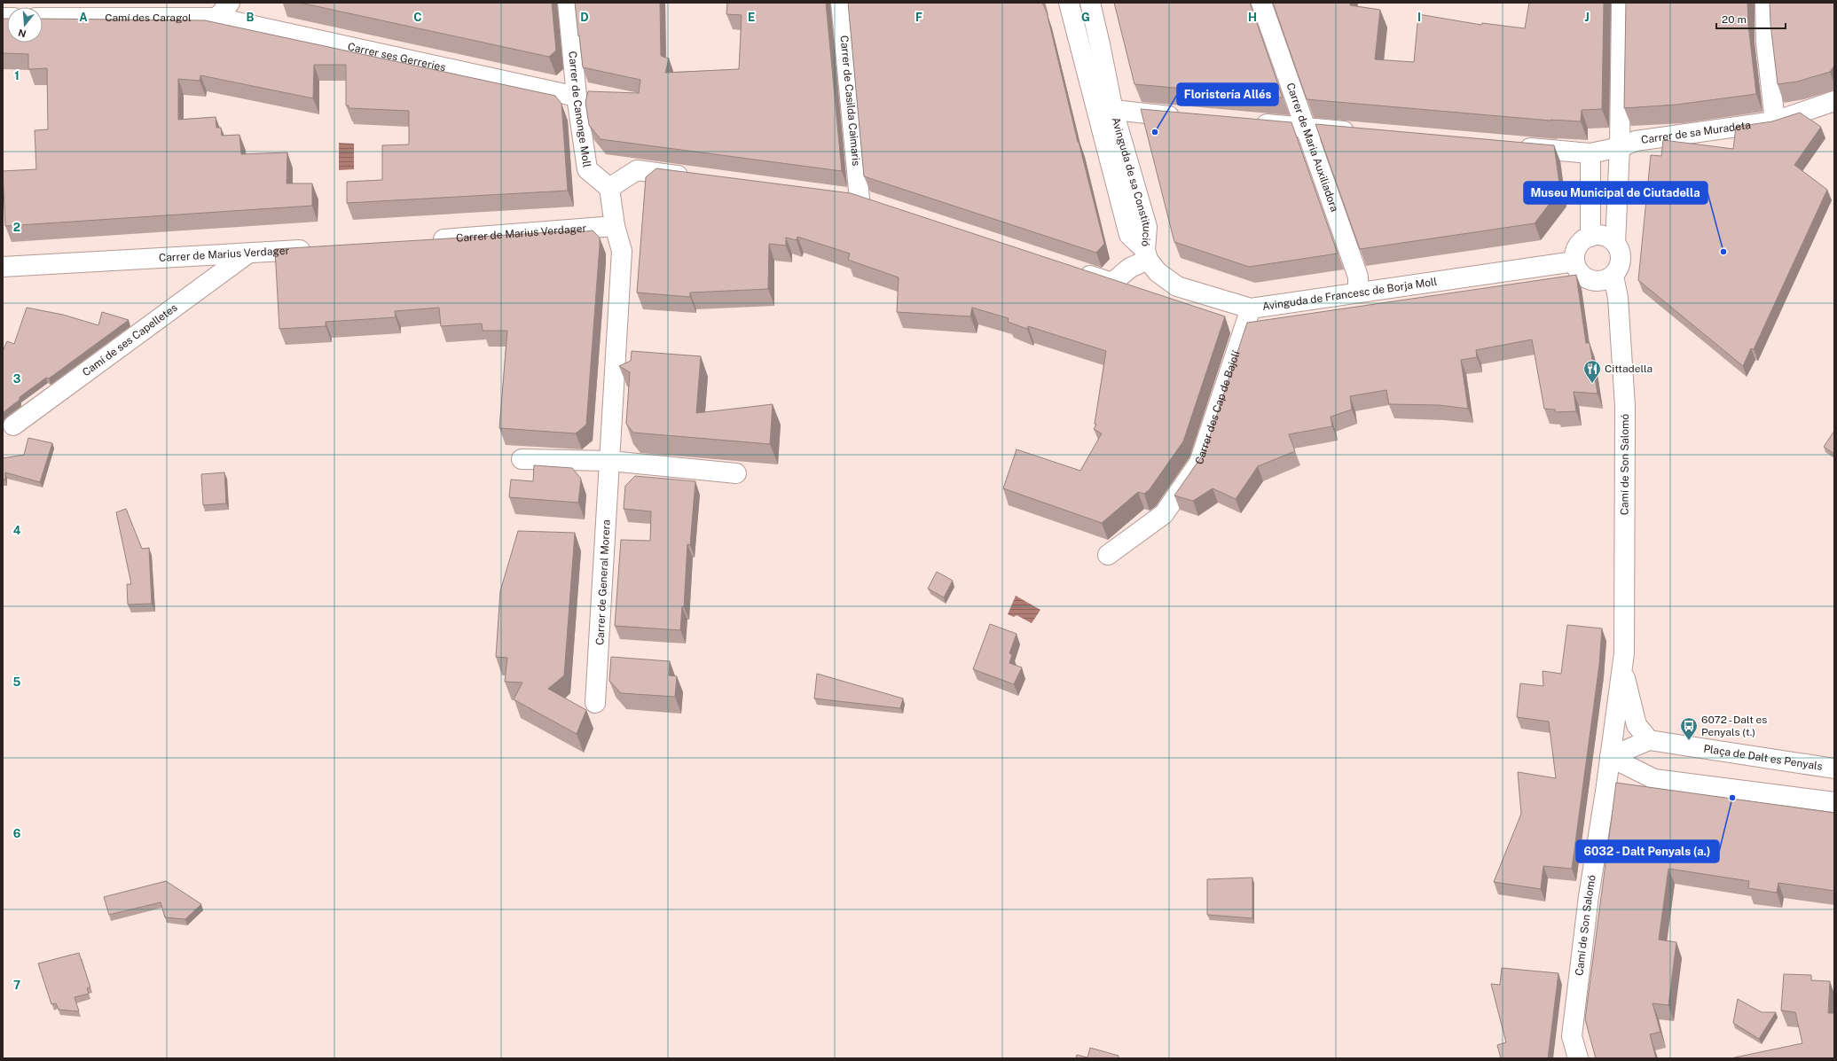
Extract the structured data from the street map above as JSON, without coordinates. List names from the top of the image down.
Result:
{
  "streets": {
    "street": [
      "Camí des Caragol",
      "Carrer ses Gerreries",
      "Carrer de Casilda Caimaris",
      "Carrer de Canonge Moll",
      "Carrer de sa Muradeta",
      "Carrer de Maria Auxiliadora",
      "Avinguda de sa Constitució",
      "Carrer de Marius Verdager",
      "Avinguda de Francesc de Borja Moll",
      "Camí de ses Capelletes",
      "Carrer des Cap de Bajolí",
      "Camí de Son Salomó",
      "Carrer de General Morera",
      "Plaça de Dalt es Penyals"
    ]
  },
  "crossings": [
    ["Camí des Caragol", "Carrer ses Gerreries"],
    ["Carrer ses Gerreries", "Carrer de Canonge Moll"],
    ["Carrer de Maria Auxiliadora", "Avinguda de Francesc de Borja Moll"],
    ["Avinguda de sa Constitució", "Avinguda de Francesc de Borja Moll"],
    ["Carrer de Marius Verdager", "Camí de ses Capelletes"],
    ["Carrer de Marius Verdager", "Carrer de General Morera"],
    ["Avinguda de Francesc de Borja Moll", "Carrer des Cap de Bajolí"],
    ["Avinguda de Francesc de Borja Moll", "Camí de Son Salomó"]
  ],
  "places": {
    "other": ["Floristería Allés", "Museu Municipal de Ciutadella", "6032 - Dalt Penyals (a.)"],
    "restaurant": ["Cittadella"],
    "bus stop": ["6072 - Dalt es Penyals (t.)"]
  },
  "scale_bar": "20 m",
  "north": "bottom",
  "grid": {
    "columns": [
      "A",
      "B",
      "C",
      "D",
      "E",
      "F",
      "G",
      "H",
      "I",
      "J"
    ],
    "rows": [
      "1",
      "2",
      "3",
      "4",
      "5",
      "6",
      "7"
    ]
  }
}
